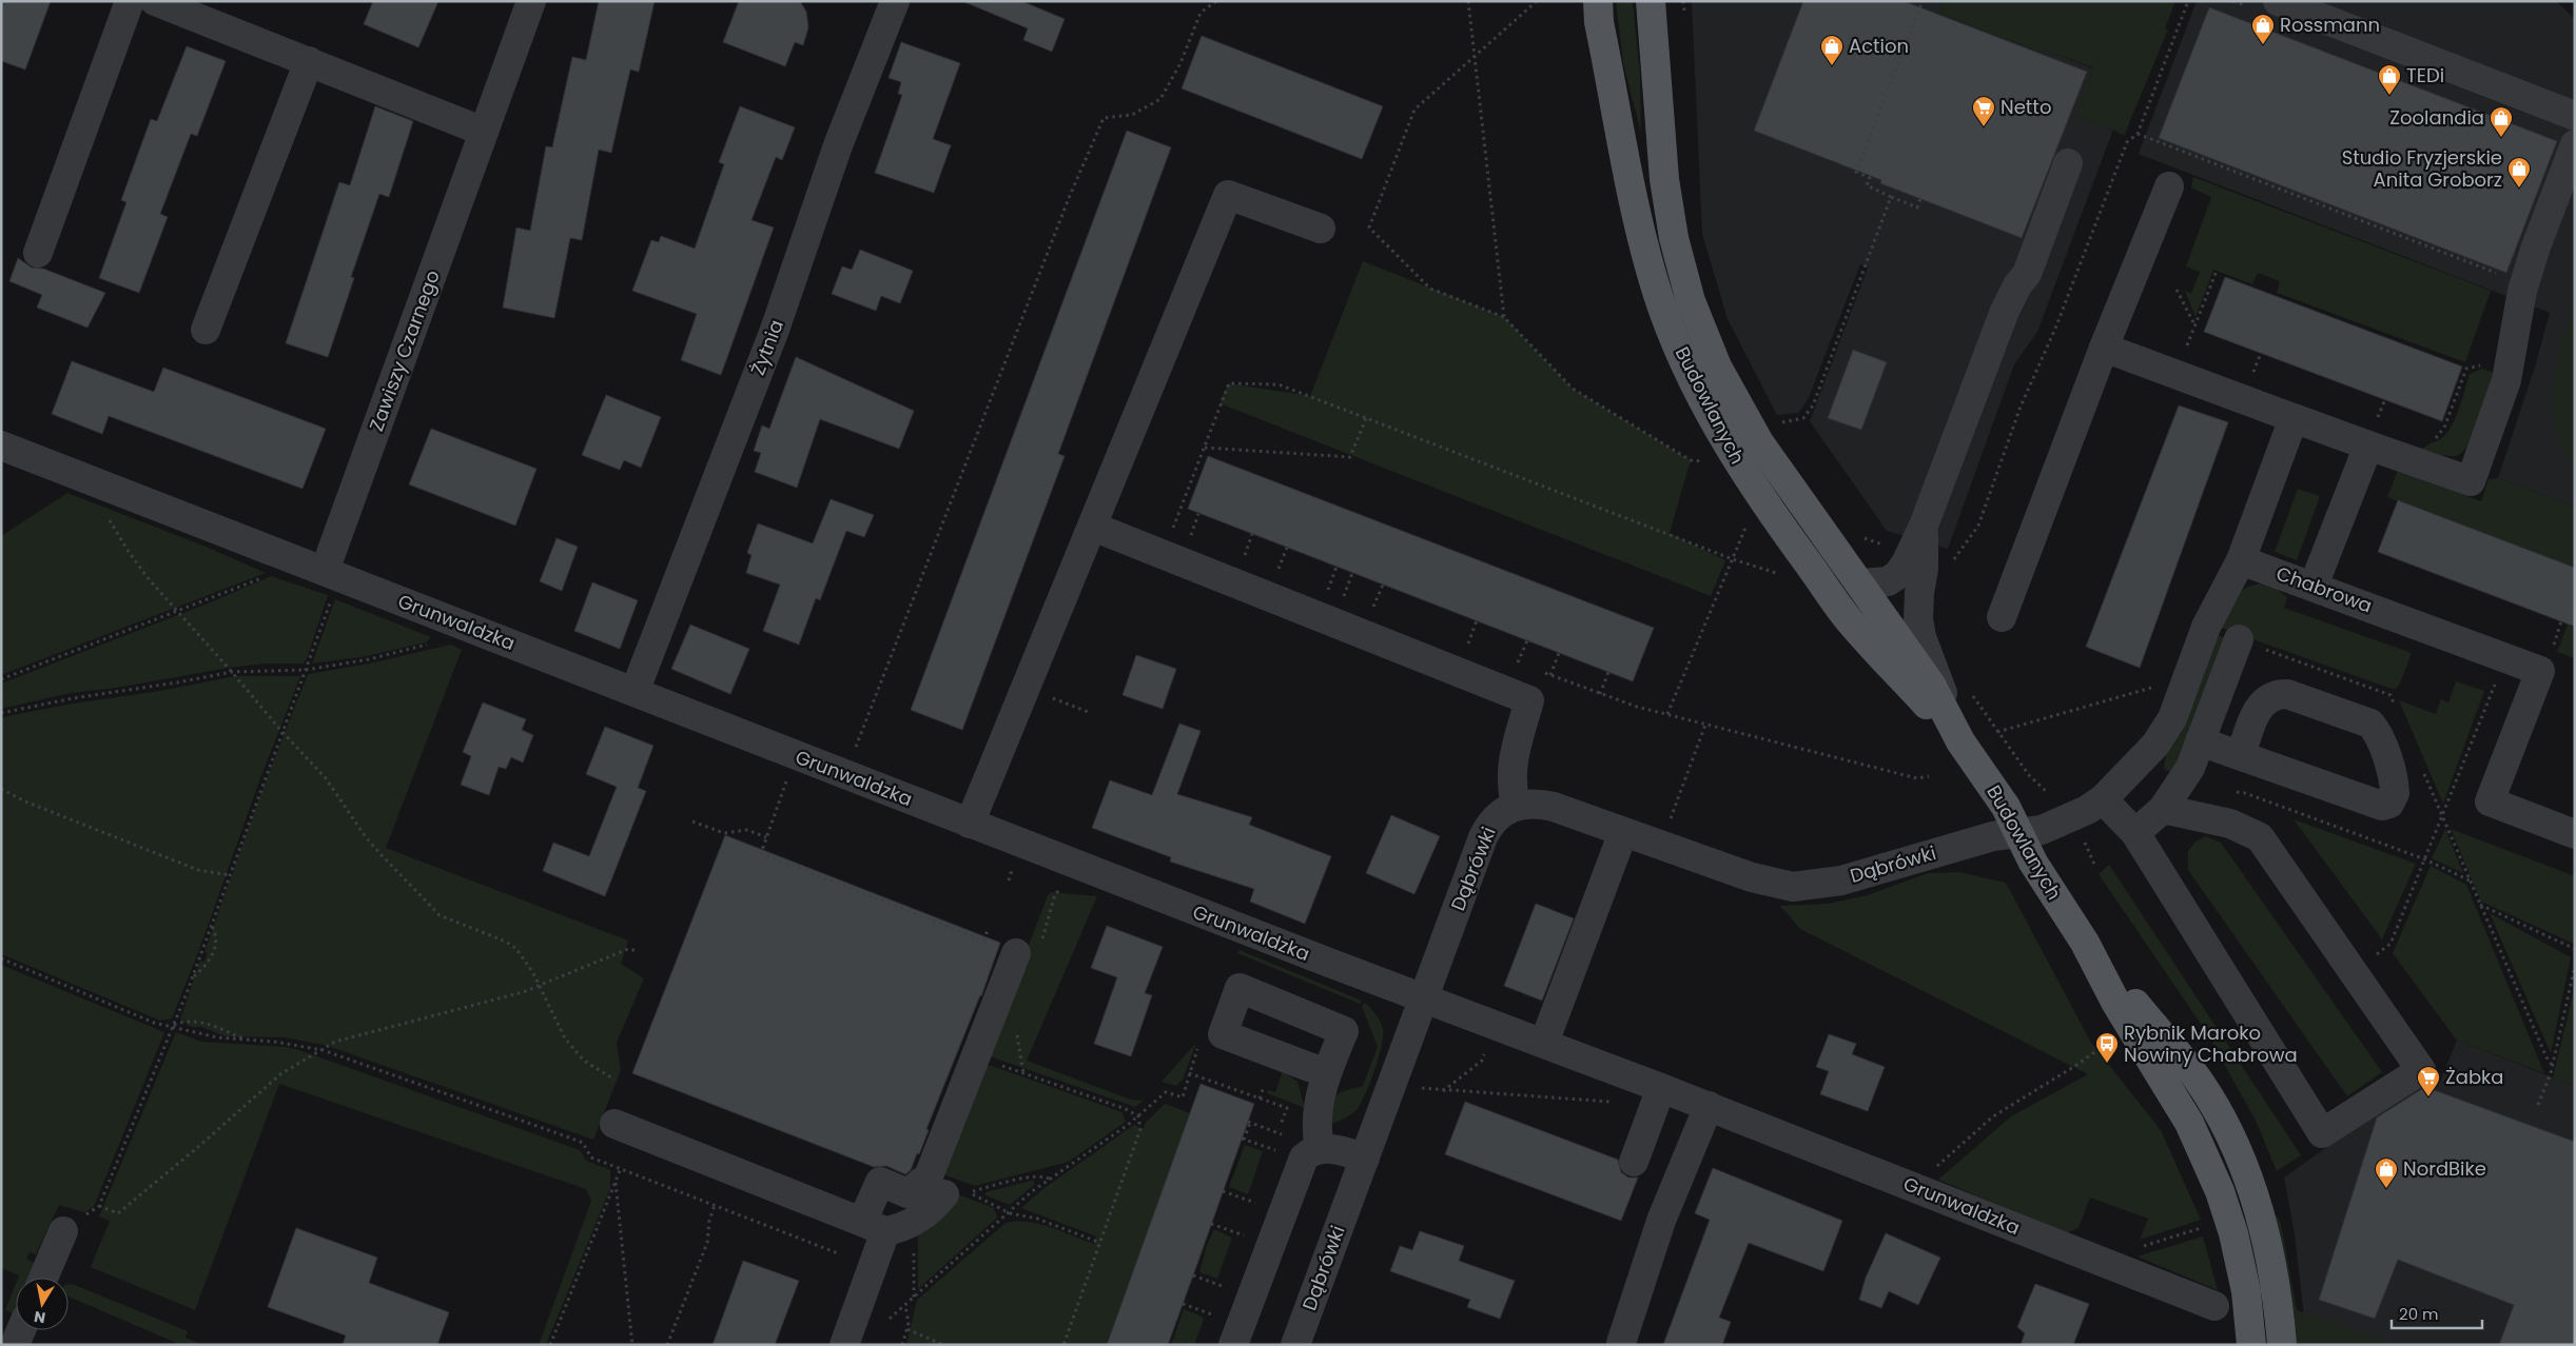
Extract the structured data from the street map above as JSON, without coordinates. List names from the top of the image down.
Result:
{
  "streets": {
    "main road": ["Budowlanych"],
    "street": [
      "Żytnia",
      "Zawiszy Czarnego",
      "Chabrowa",
      "Grunwaldzka",
      "Dąbrówki"
    ]
  },
  "crossings": [
    ["Żytnia", "Grunwaldzka"],
    ["Zawiszy Czarnego", "Grunwaldzka"],
    ["Budowlanych", "Dąbrówki"],
    ["Grunwaldzka", "Dąbrówki"]
  ],
  "places": {
    "shop": [
      "Rossmann",
      "Action",
      "TEDi",
      "Zoolandia",
      "Studio Fryzjerskie Anita Groborz",
      "NordBike"
    ],
    "supermarket": ["Netto", "Żabka"],
    "bus stop": ["Rybnik Maroko Nowiny Chabrowa"]
  },
  "scale_bar": "20 m",
  "north": "bottom"
}
